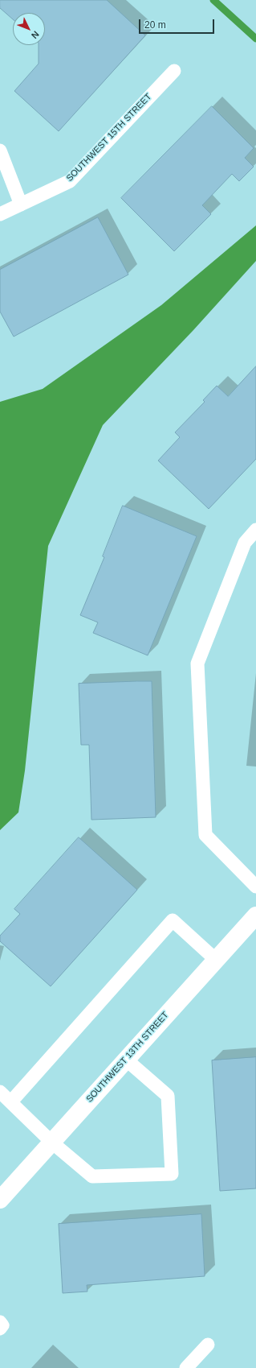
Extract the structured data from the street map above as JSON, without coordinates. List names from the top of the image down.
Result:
{
  "streets": {
    "street": ["SOUTHWEST 13TH STREET"],
    "lane": ["SOUTHWEST 15TH STREET"]
  },
  "scale_bar": "20 m",
  "north": "bottom right"
}
